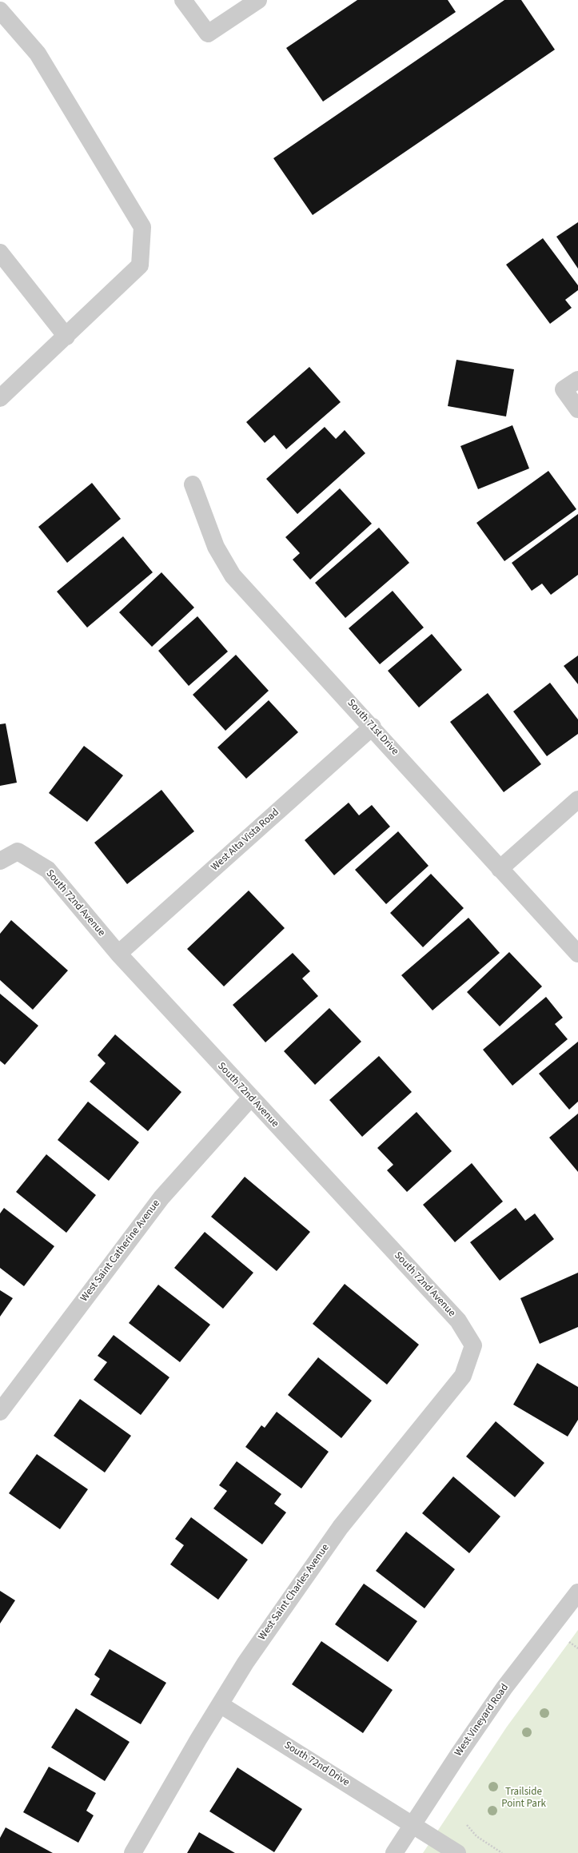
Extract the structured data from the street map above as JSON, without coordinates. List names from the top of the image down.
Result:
{
  "streets": {
    "street": [
      "South 71st Drive",
      "West Alta Vista Road",
      "South 72nd Avenue",
      "West Saint Catherine Avenue",
      "West Saint Charles Avenue",
      "West Vineyard Road",
      "South 72nd Drive"
    ]
  },
  "crossings": [
    ["South 71st Drive", "West Alta Vista Road"],
    ["West Alta Vista Road", "South 72nd Avenue"],
    ["South 72nd Avenue", "West Saint Catherine Avenue"],
    ["South 72nd Avenue", "West Saint Charles Avenue"],
    ["West Saint Charles Avenue", "South 72nd Drive"],
    ["West Vineyard Road", "South 72nd Drive"]
  ],
  "parks": ["Trailside Point Park"]
}
